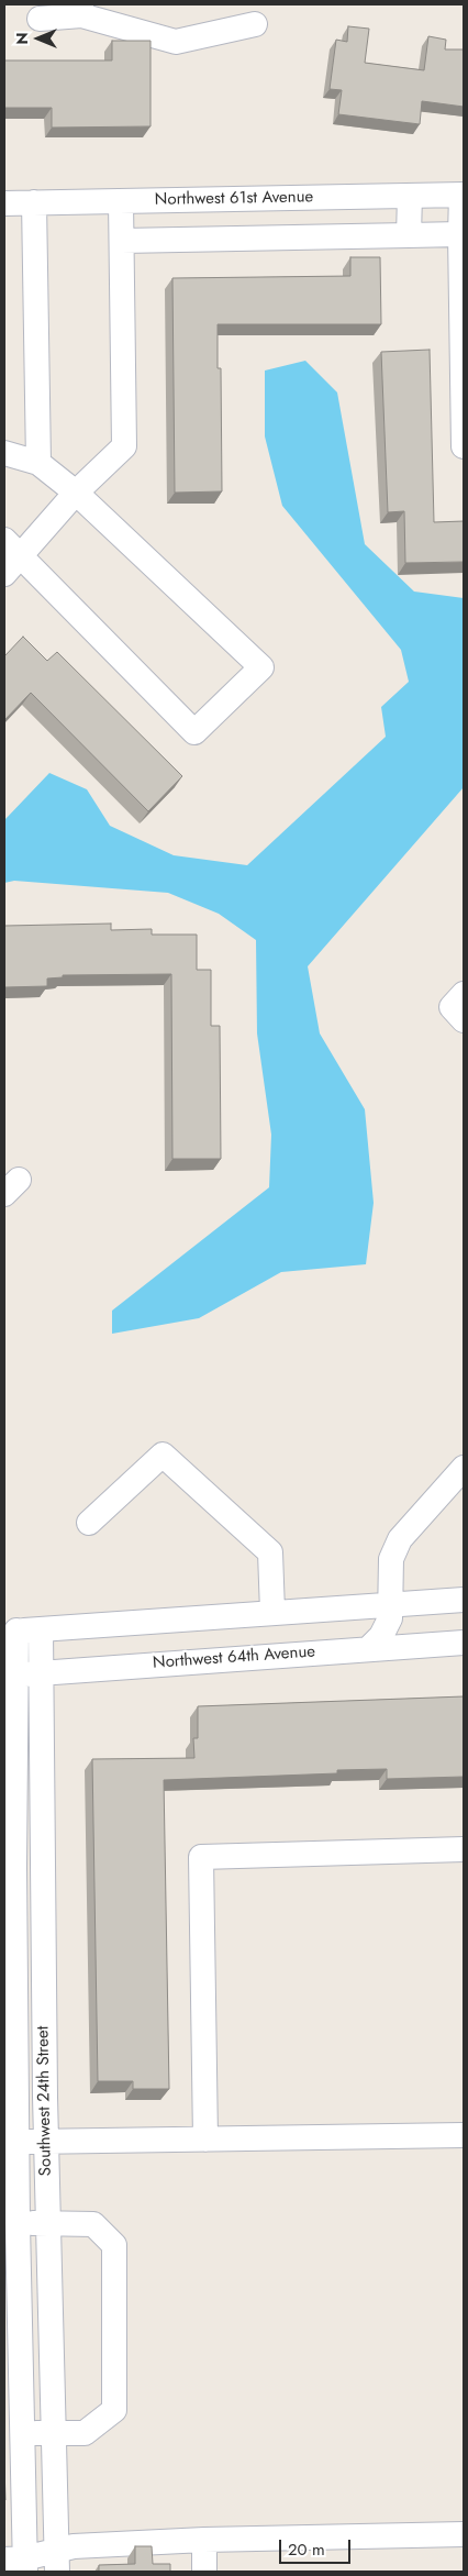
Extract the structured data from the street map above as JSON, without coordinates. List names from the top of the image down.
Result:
{
  "streets": {
    "street": ["Northwest 61st Avenue", "Northwest 64th Avenue", "Southwest 24th Street"]
  },
  "crossings": [
    ["Northwest 64th Avenue", "Southwest 24th Street"]
  ],
  "scale_bar": "20 m",
  "north": "left"
}
